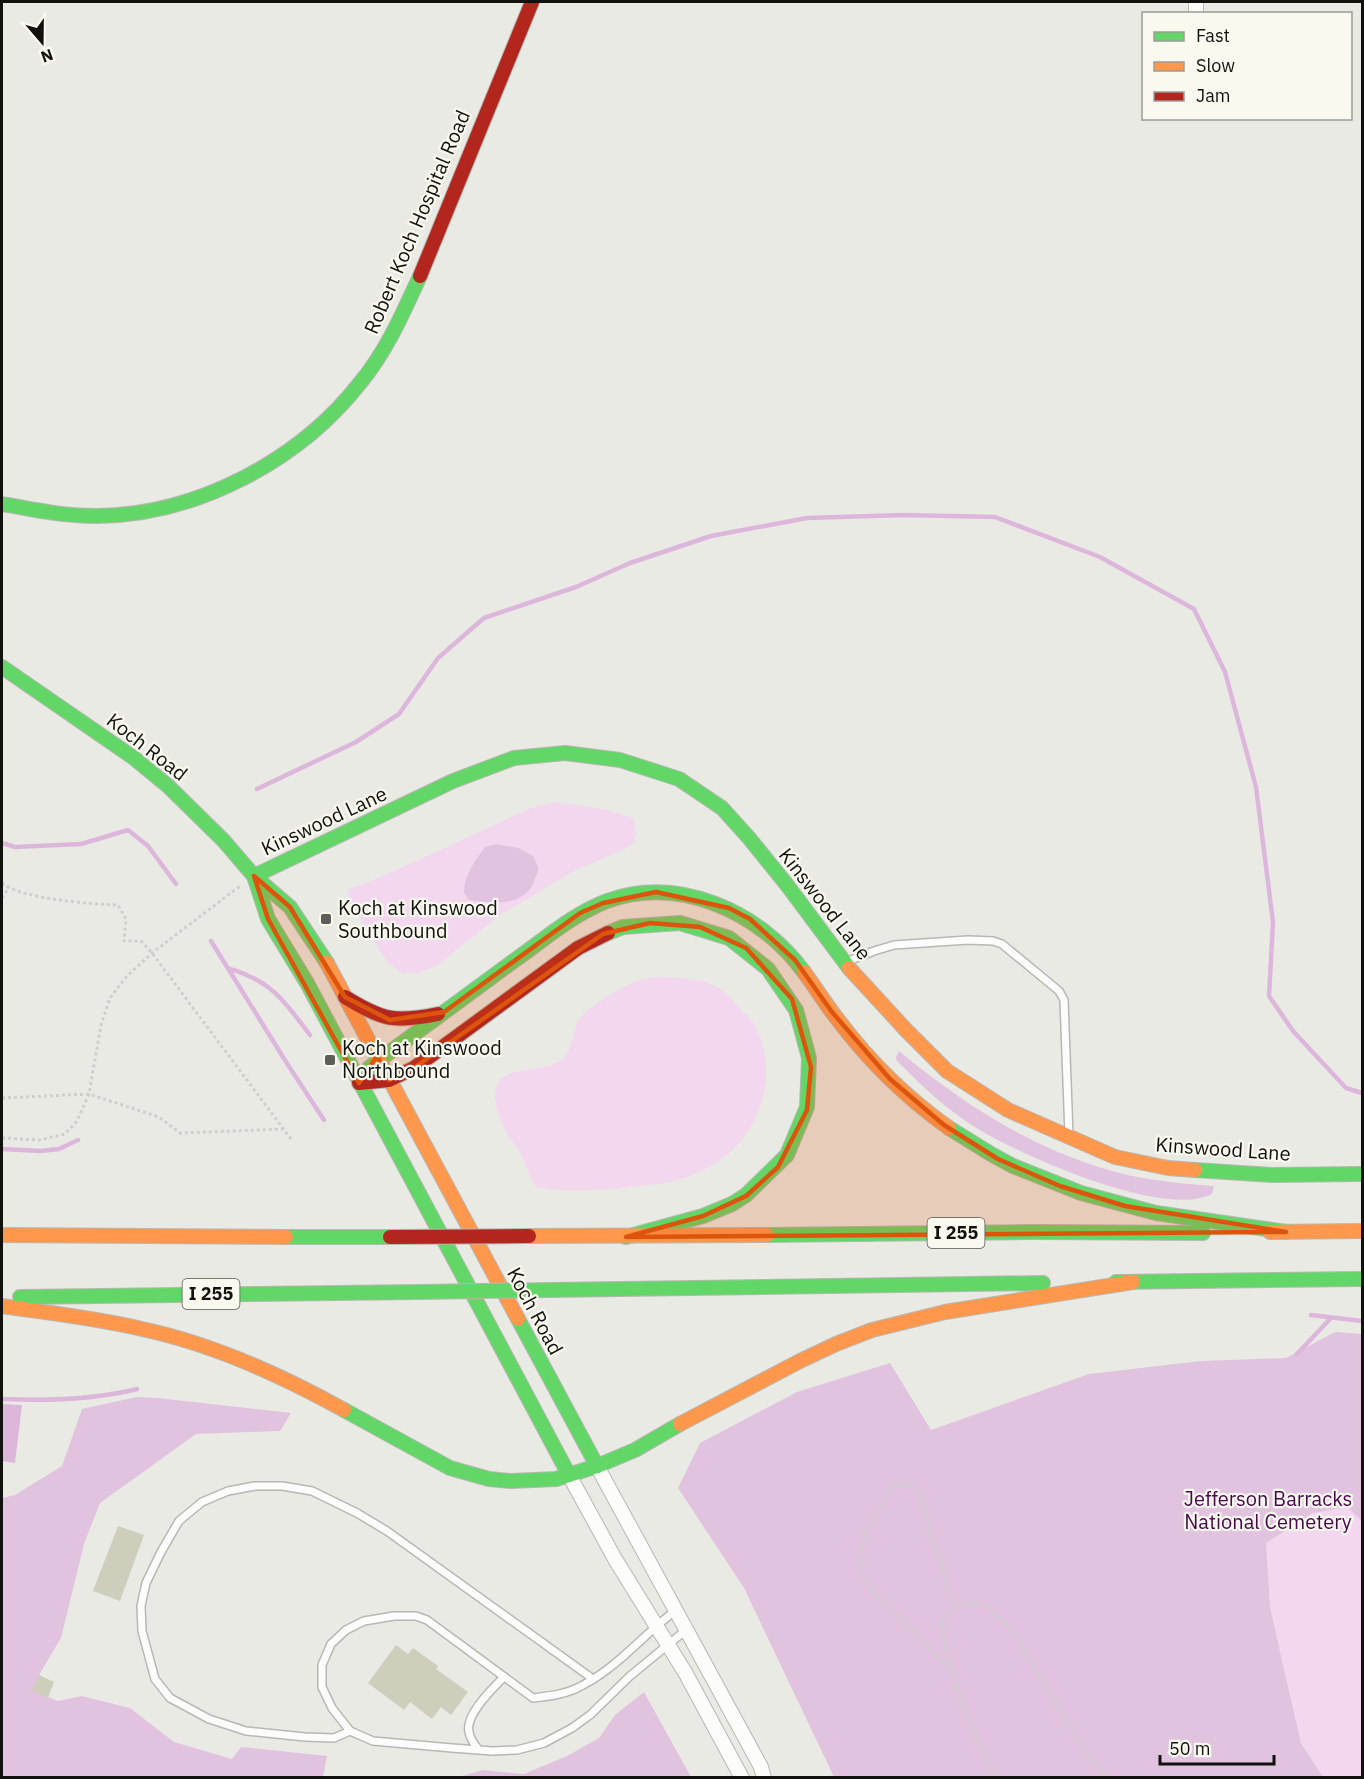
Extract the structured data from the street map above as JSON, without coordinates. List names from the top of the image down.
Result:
{
  "streets": {
    "main road": [
      "Robert Koch Hospital Road",
      "Koch Road",
      "Kinswood Lane",
      "I 255"
    ]
  },
  "crossings": [
    ["Koch Road", "Kinswood Lane"]
  ],
  "parks": ["Jefferson Barracks National Cemetery"],
  "places": {
    "transit": ["Koch at Kinswood Southbound", "Koch at Kinswood Northbound"]
  },
  "legend": ["Fast", "Slow", "Jam"],
  "scale_bar": "50 m",
  "north": "bottom"
}
